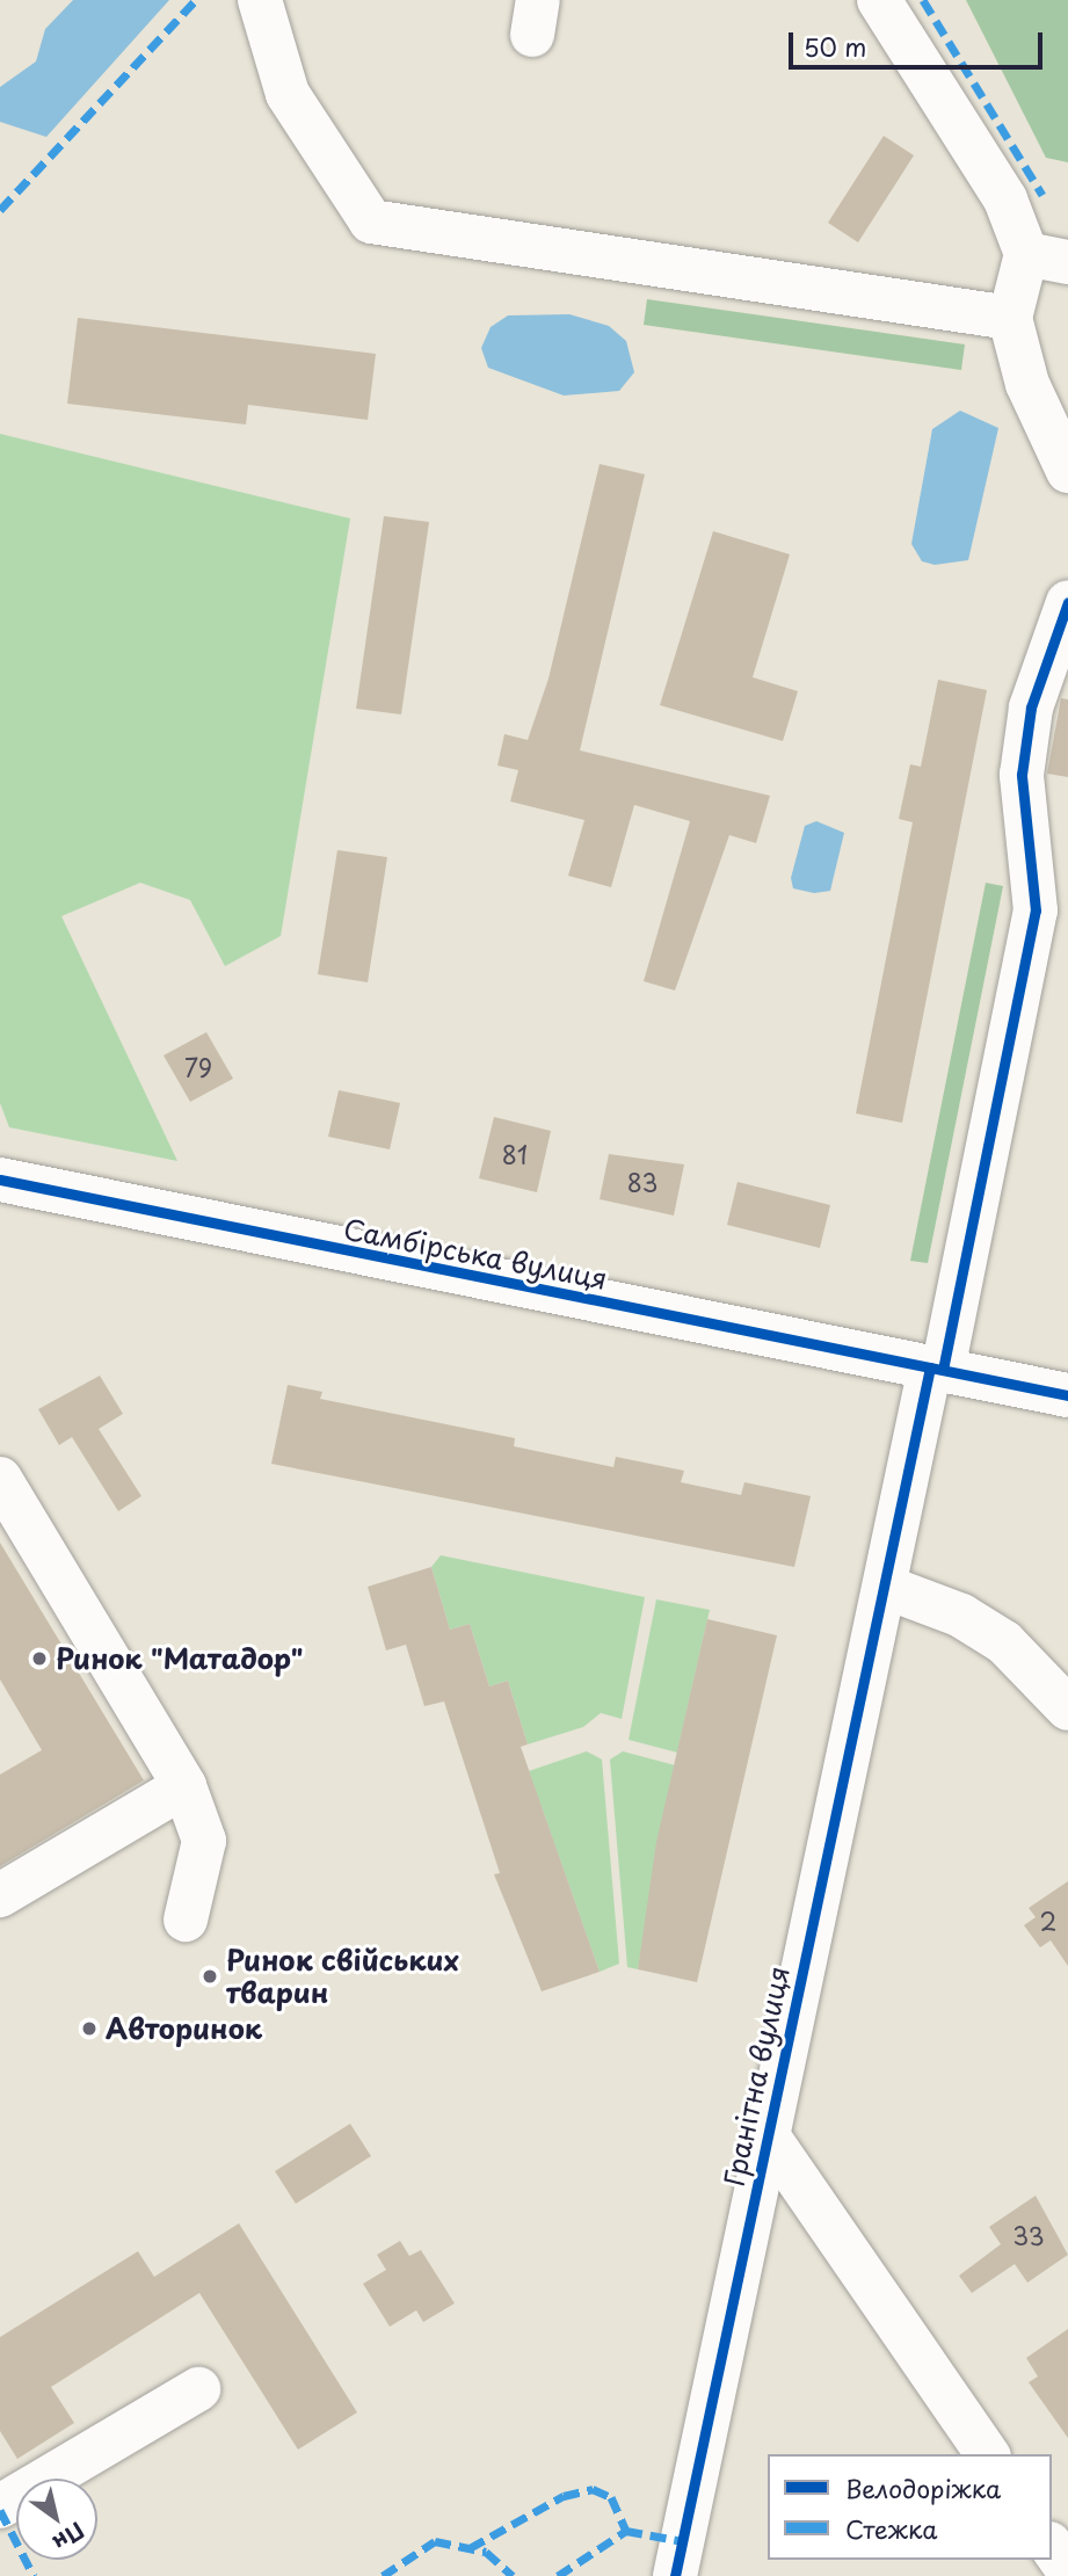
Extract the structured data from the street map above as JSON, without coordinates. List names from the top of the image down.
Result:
{
  "streets": {
    "street": ["Самбірська вулиця", "Гранітна вулиця"]
  },
  "crossings": [
    ["Самбірська вулиця", "Гранітна вулиця"]
  ],
  "places": ["Ринок \"Матадор\"", "Ринок свійських тварин", "Авторинок"],
  "house_numbers": [
    "79",
    "81",
    "83",
    "2",
    "33"
  ],
  "legend": ["Велодоріжка", "Стежка"],
  "scale_bar": "50 m",
  "north": "bottom right"
}
